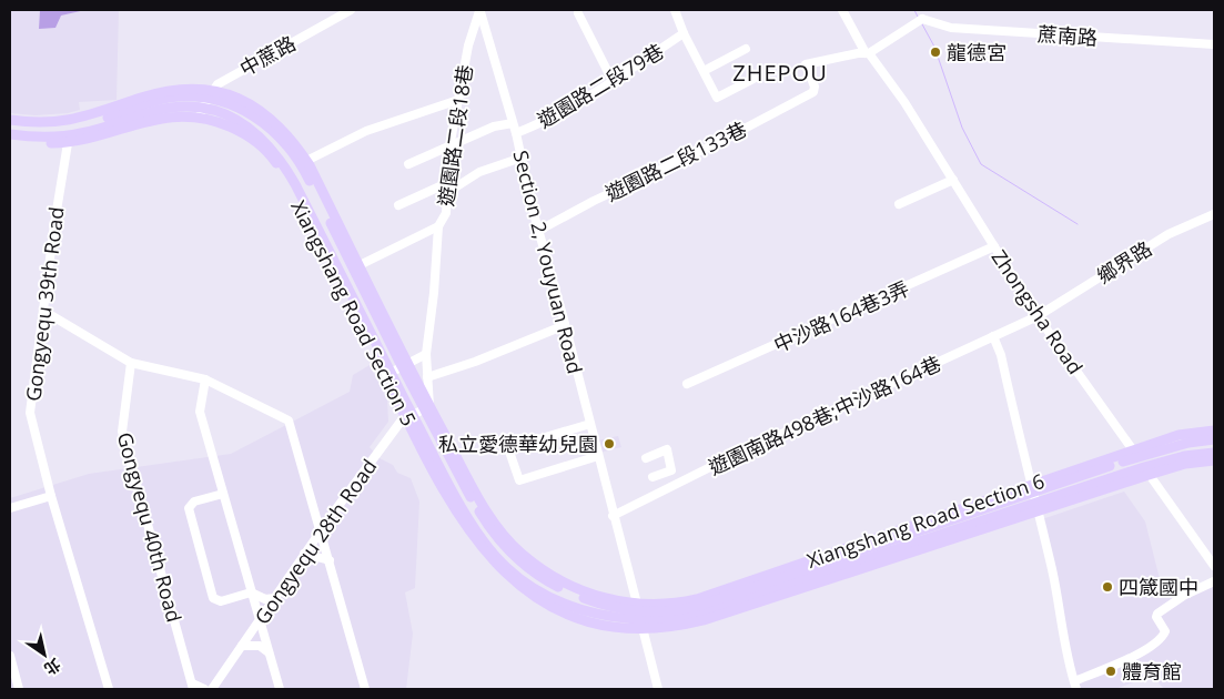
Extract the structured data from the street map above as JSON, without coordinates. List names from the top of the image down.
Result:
{
  "streets": {
    "main road": ["Xiangshang Road Section 5", "Xiangshang Road Section 6"],
    "street": [
      "蔗南路",
      "中蔗路",
      "遊園路二段79巷",
      "遊園路二段18巷",
      "遊園路二段133巷",
      "Section 2, Youyuan Road",
      "鄉界路",
      "Gongyequ 39th Road",
      "Zhongsha Road",
      "中沙路164巷3弄",
      "遊園南路498巷;中沙路164巷",
      "Gongyequ 40th Road",
      "Gongyequ 28th Road"
    ]
  },
  "crossings": [
    ["中蔗路", "Xiangshang Road Section 5"],
    ["遊園路二段79巷", "Section 2, Youyuan Road"],
    ["遊園路二段18巷", "Section 2, Youyuan Road"],
    ["遊園路二段18巷", "Xiangshang Road Section 5"],
    ["遊園路二段18巷", "Gongyequ 28th Road"],
    ["遊園路二段133巷", "Section 2, Youyuan Road"],
    ["遊園路二段133巷", "Zhongsha Road"],
    ["Section 2, Youyuan Road", "Xiangshang Road Section 5"],
    ["Section 2, Youyuan Road", "遊園南路498巷;中沙路164巷"],
    ["Section 2, Youyuan Road", "Xiangshang Road Section 6"],
    ["鄉界路", "Zhongsha Road"],
    ["鄉界路", "遊園南路498巷;中沙路164巷"],
    ["Gongyequ 39th Road", "Xiangshang Road Section 5"],
    ["Zhongsha Road", "中沙路164巷3弄"],
    ["Zhongsha Road", "遊園南路498巷;中沙路164巷"],
    ["Zhongsha Road", "Xiangshang Road Section 6"],
    ["Xiangshang Road Section 5", "Xiangshang Road Section 6"],
    ["Xiangshang Road Section 5", "Gongyequ 28th Road"]
  ],
  "districts": ["ZHEPOU"],
  "places": [
    "龍德宮",
    "私立愛德華幼兒園",
    "四箴國中",
    "體育館"
  ],
  "north": "bottom right"
}
